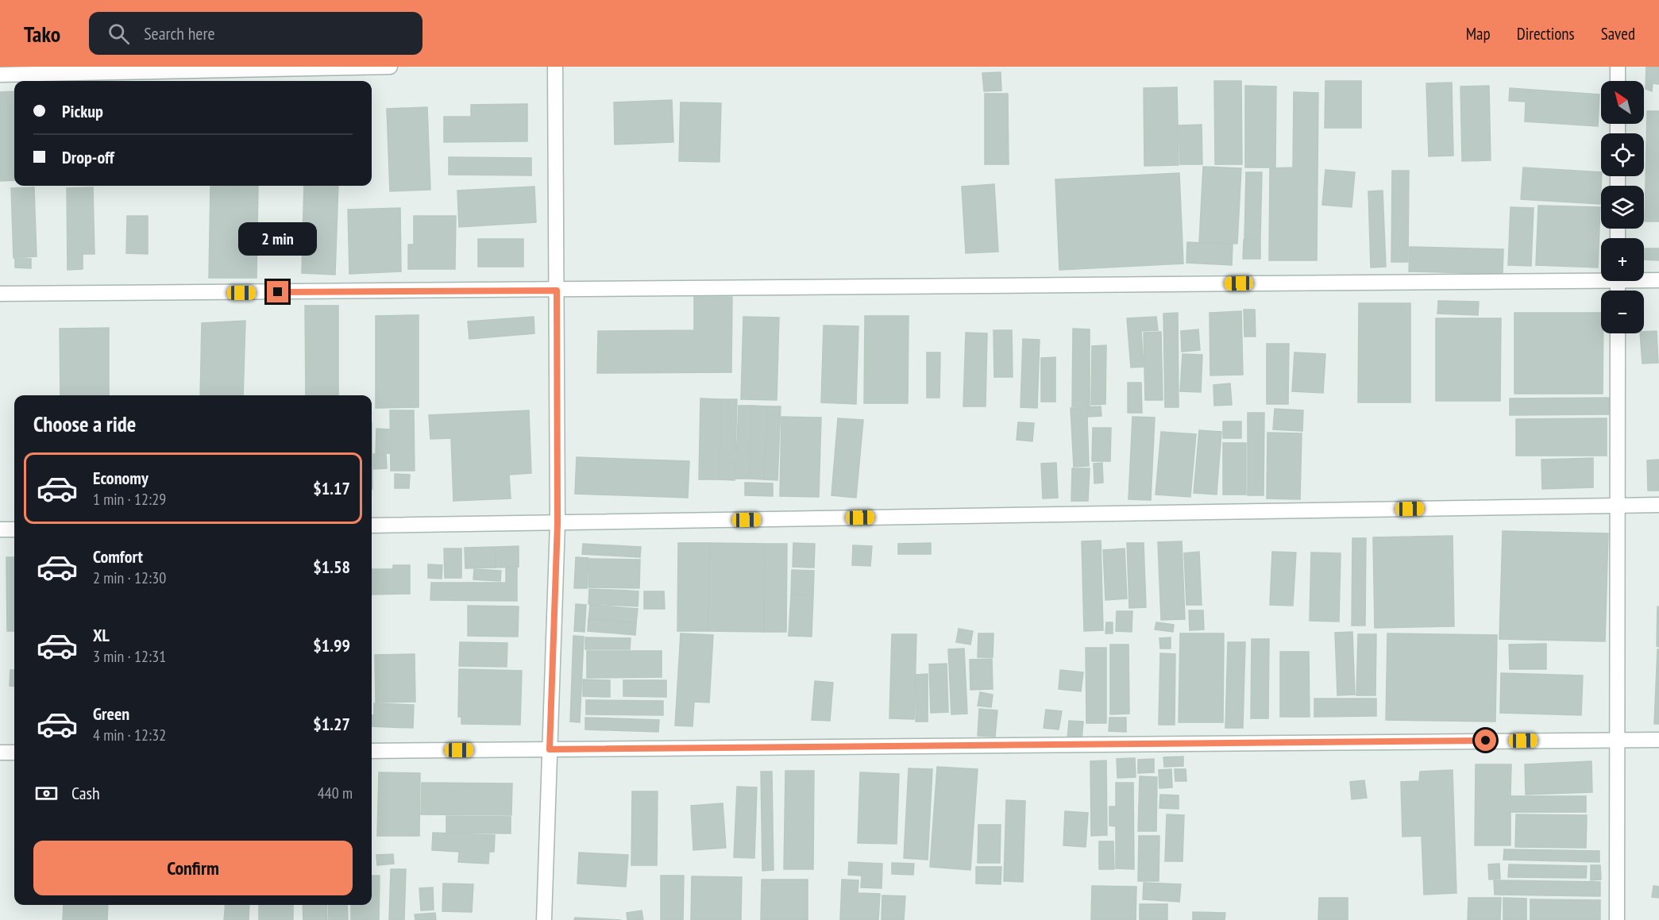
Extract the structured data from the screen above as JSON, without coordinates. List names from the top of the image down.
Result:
{
  "north": "top left",
  "page": {
    "header": "Tako",
    "search": "Search here",
    "nav": ["Map", "Directions", "Saved"],
    "map_buttons": ["+", "−"],
    "banner": ["Pickup", "Drop-off"],
    "bubble": "2 min",
    "heading": "Choose a ride",
    "list": [
      {
        "name": "Economy",
        "note": "1 min · 12:29",
        "value": "$1.17"
      },
      {
        "name": "Comfort",
        "note": "2 min · 12:30",
        "value": "$1.58"
      },
      {
        "name": "XL",
        "note": "3 min · 12:31",
        "value": "$1.99"
      },
      {
        "name": "Green",
        "note": "4 min · 12:32",
        "value": "$1.27"
      }
    ],
    "pay": ["Cash", "440 m"],
    "buttons": "Confirm"
  }
}
